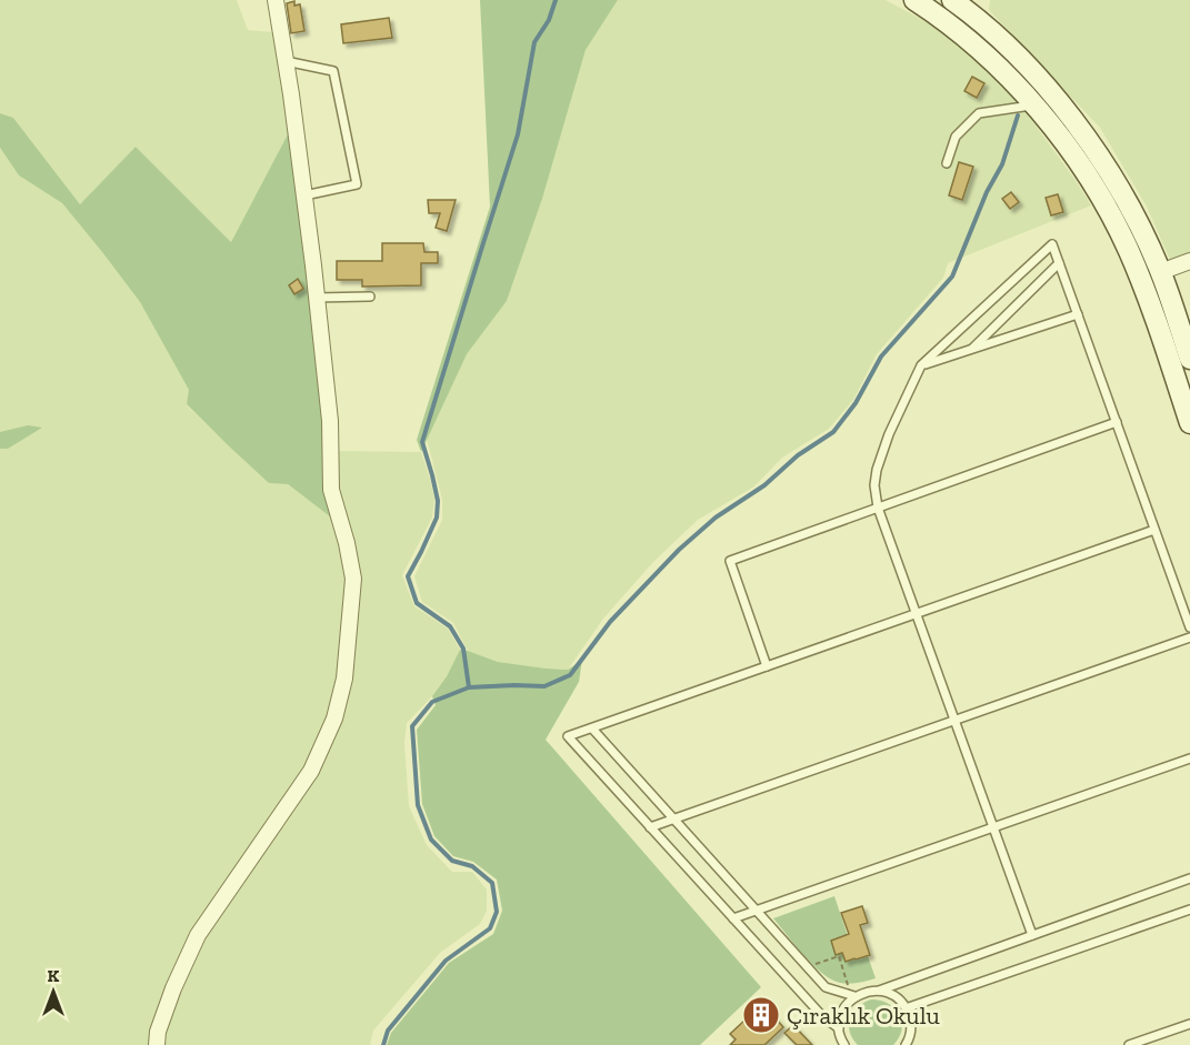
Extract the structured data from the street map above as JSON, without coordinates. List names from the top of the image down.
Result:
{
  "places": {
    "building": ["Çıraklık Okulu"]
  },
  "north": "top"
}
